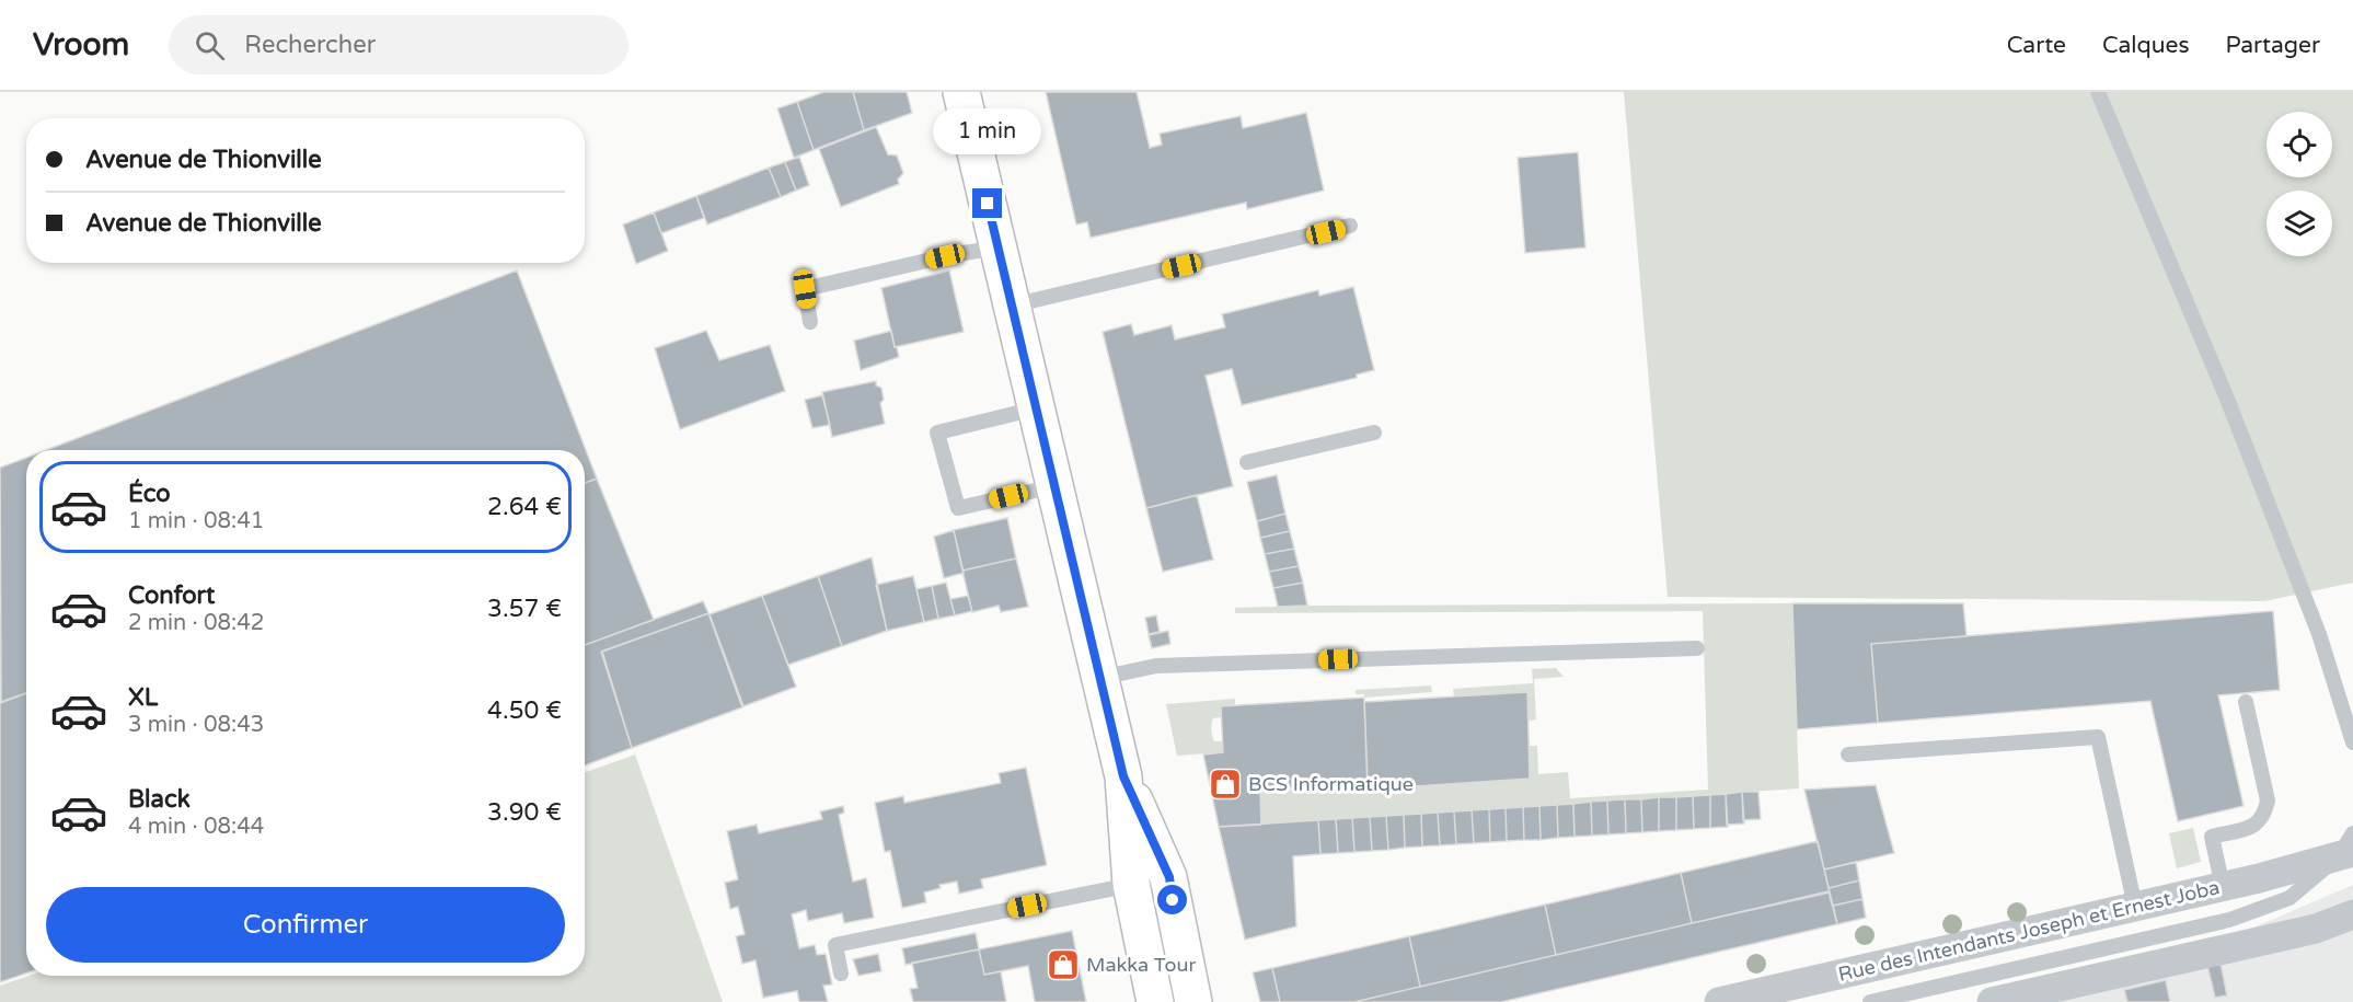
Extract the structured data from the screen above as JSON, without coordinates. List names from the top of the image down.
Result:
{
  "streets": {
    "street": ["Rue des Intendants Joseph et Ernest Joba"]
  },
  "places": {
    "shop": ["BCS Informatique", "Makka Tour"]
  },
  "page": {
    "header": "Vroom",
    "search": "Rechercher",
    "nav": ["Carte", "Calques", "Partager"],
    "bubble": "1 min",
    "banner": ["Avenue de Thionville", "Avenue de Thionville"],
    "list": [
      {
        "name": "Éco",
        "note": "1 min · 08:41",
        "value": "2.64 €"
      },
      {
        "name": "Confort",
        "note": "2 min · 08:42",
        "value": "3.57 €"
      },
      {
        "name": "XL",
        "note": "3 min · 08:43",
        "value": "4.50 €"
      },
      {
        "name": "Black",
        "note": "4 min · 08:44",
        "value": "3.90 €"
      }
    ],
    "buttons": "Confirmer"
  }
}
